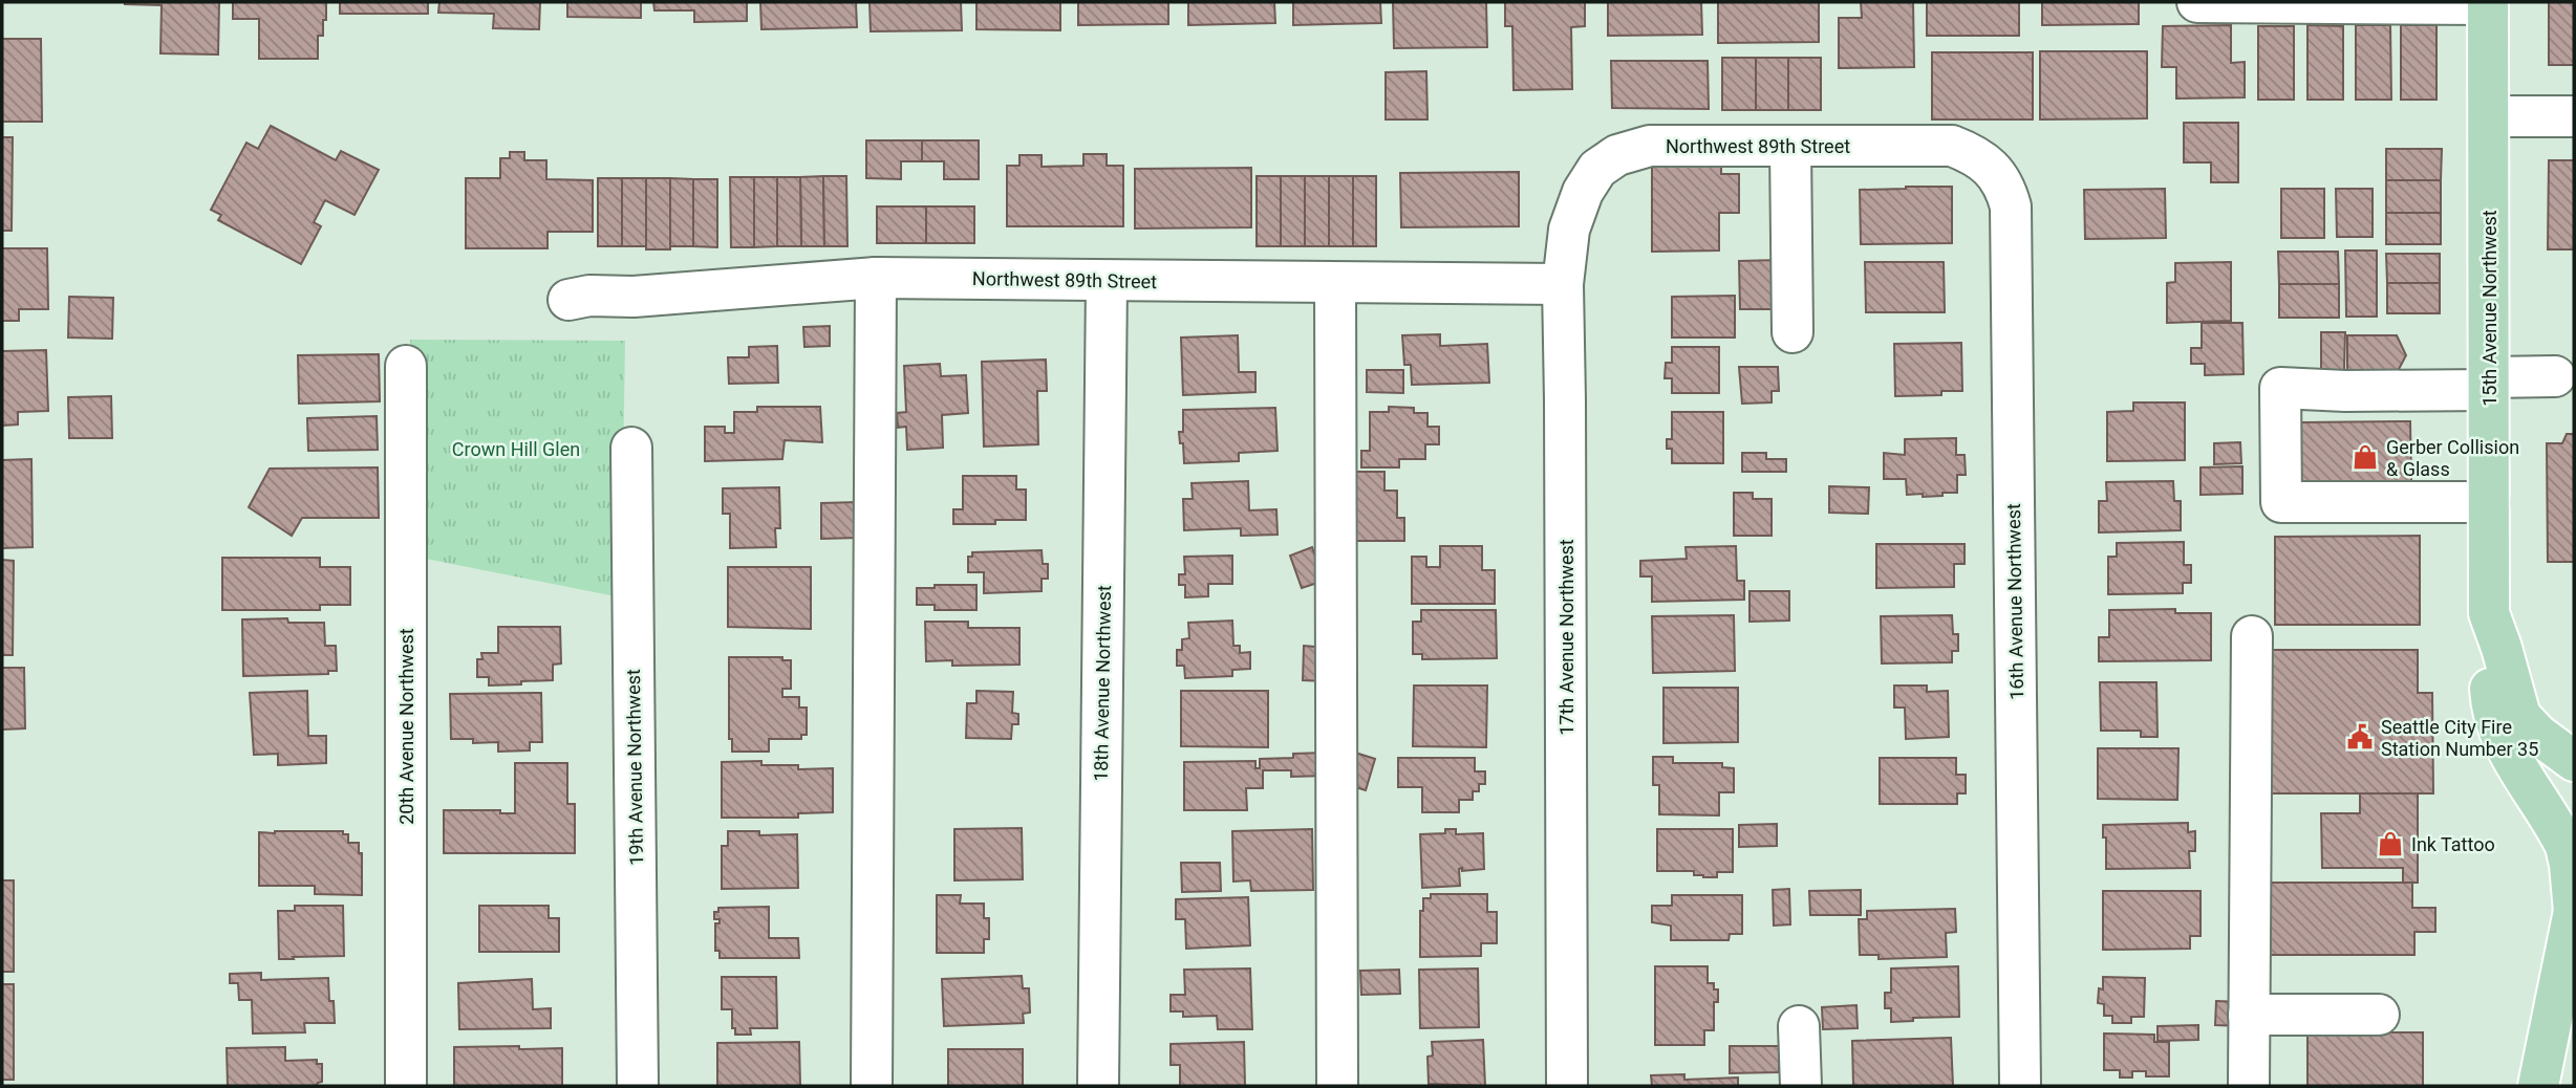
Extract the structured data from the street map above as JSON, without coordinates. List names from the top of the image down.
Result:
{
  "streets": {
    "main road": ["15th Avenue Northwest"],
    "street": [
      "Northwest 89th Street",
      "16th Avenue Northwest",
      "17th Avenue Northwest",
      "18th Avenue Northwest",
      "20th Avenue Northwest",
      "19th Avenue Northwest"
    ]
  },
  "crossings": [
    ["Northwest 89th Street", "16th Avenue Northwest"],
    ["Northwest 89th Street", "17th Avenue Northwest"],
    ["Northwest 89th Street", "18th Avenue Northwest"]
  ],
  "parks": ["Crown Hill Glen"],
  "places": {
    "shop": ["Gerber Collision & Glass", "Ink Tattoo"],
    "public building": ["Seattle City Fire Station Number 35"]
  }
}
